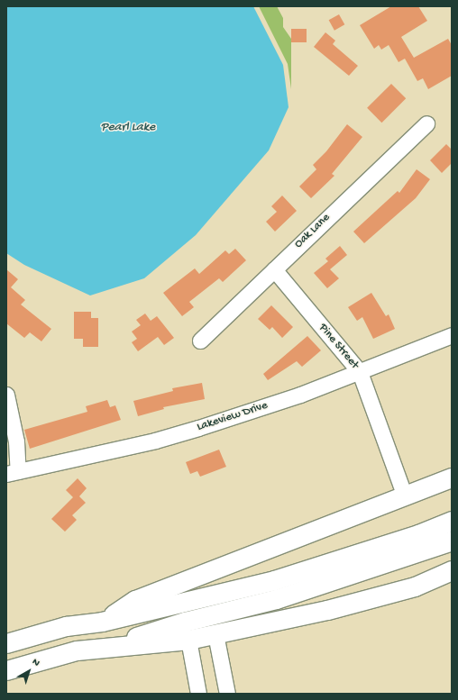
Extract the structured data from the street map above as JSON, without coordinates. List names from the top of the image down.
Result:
{
  "streets": {
    "street": ["Oak Lane", "Pine Street", "Lakeview Drive"]
  },
  "crossings": [
    ["Oak Lane", "Pine Street"],
    ["Pine Street", "Lakeview Drive"]
  ],
  "water": ["Pearl Lake"],
  "north": "top right"
}
